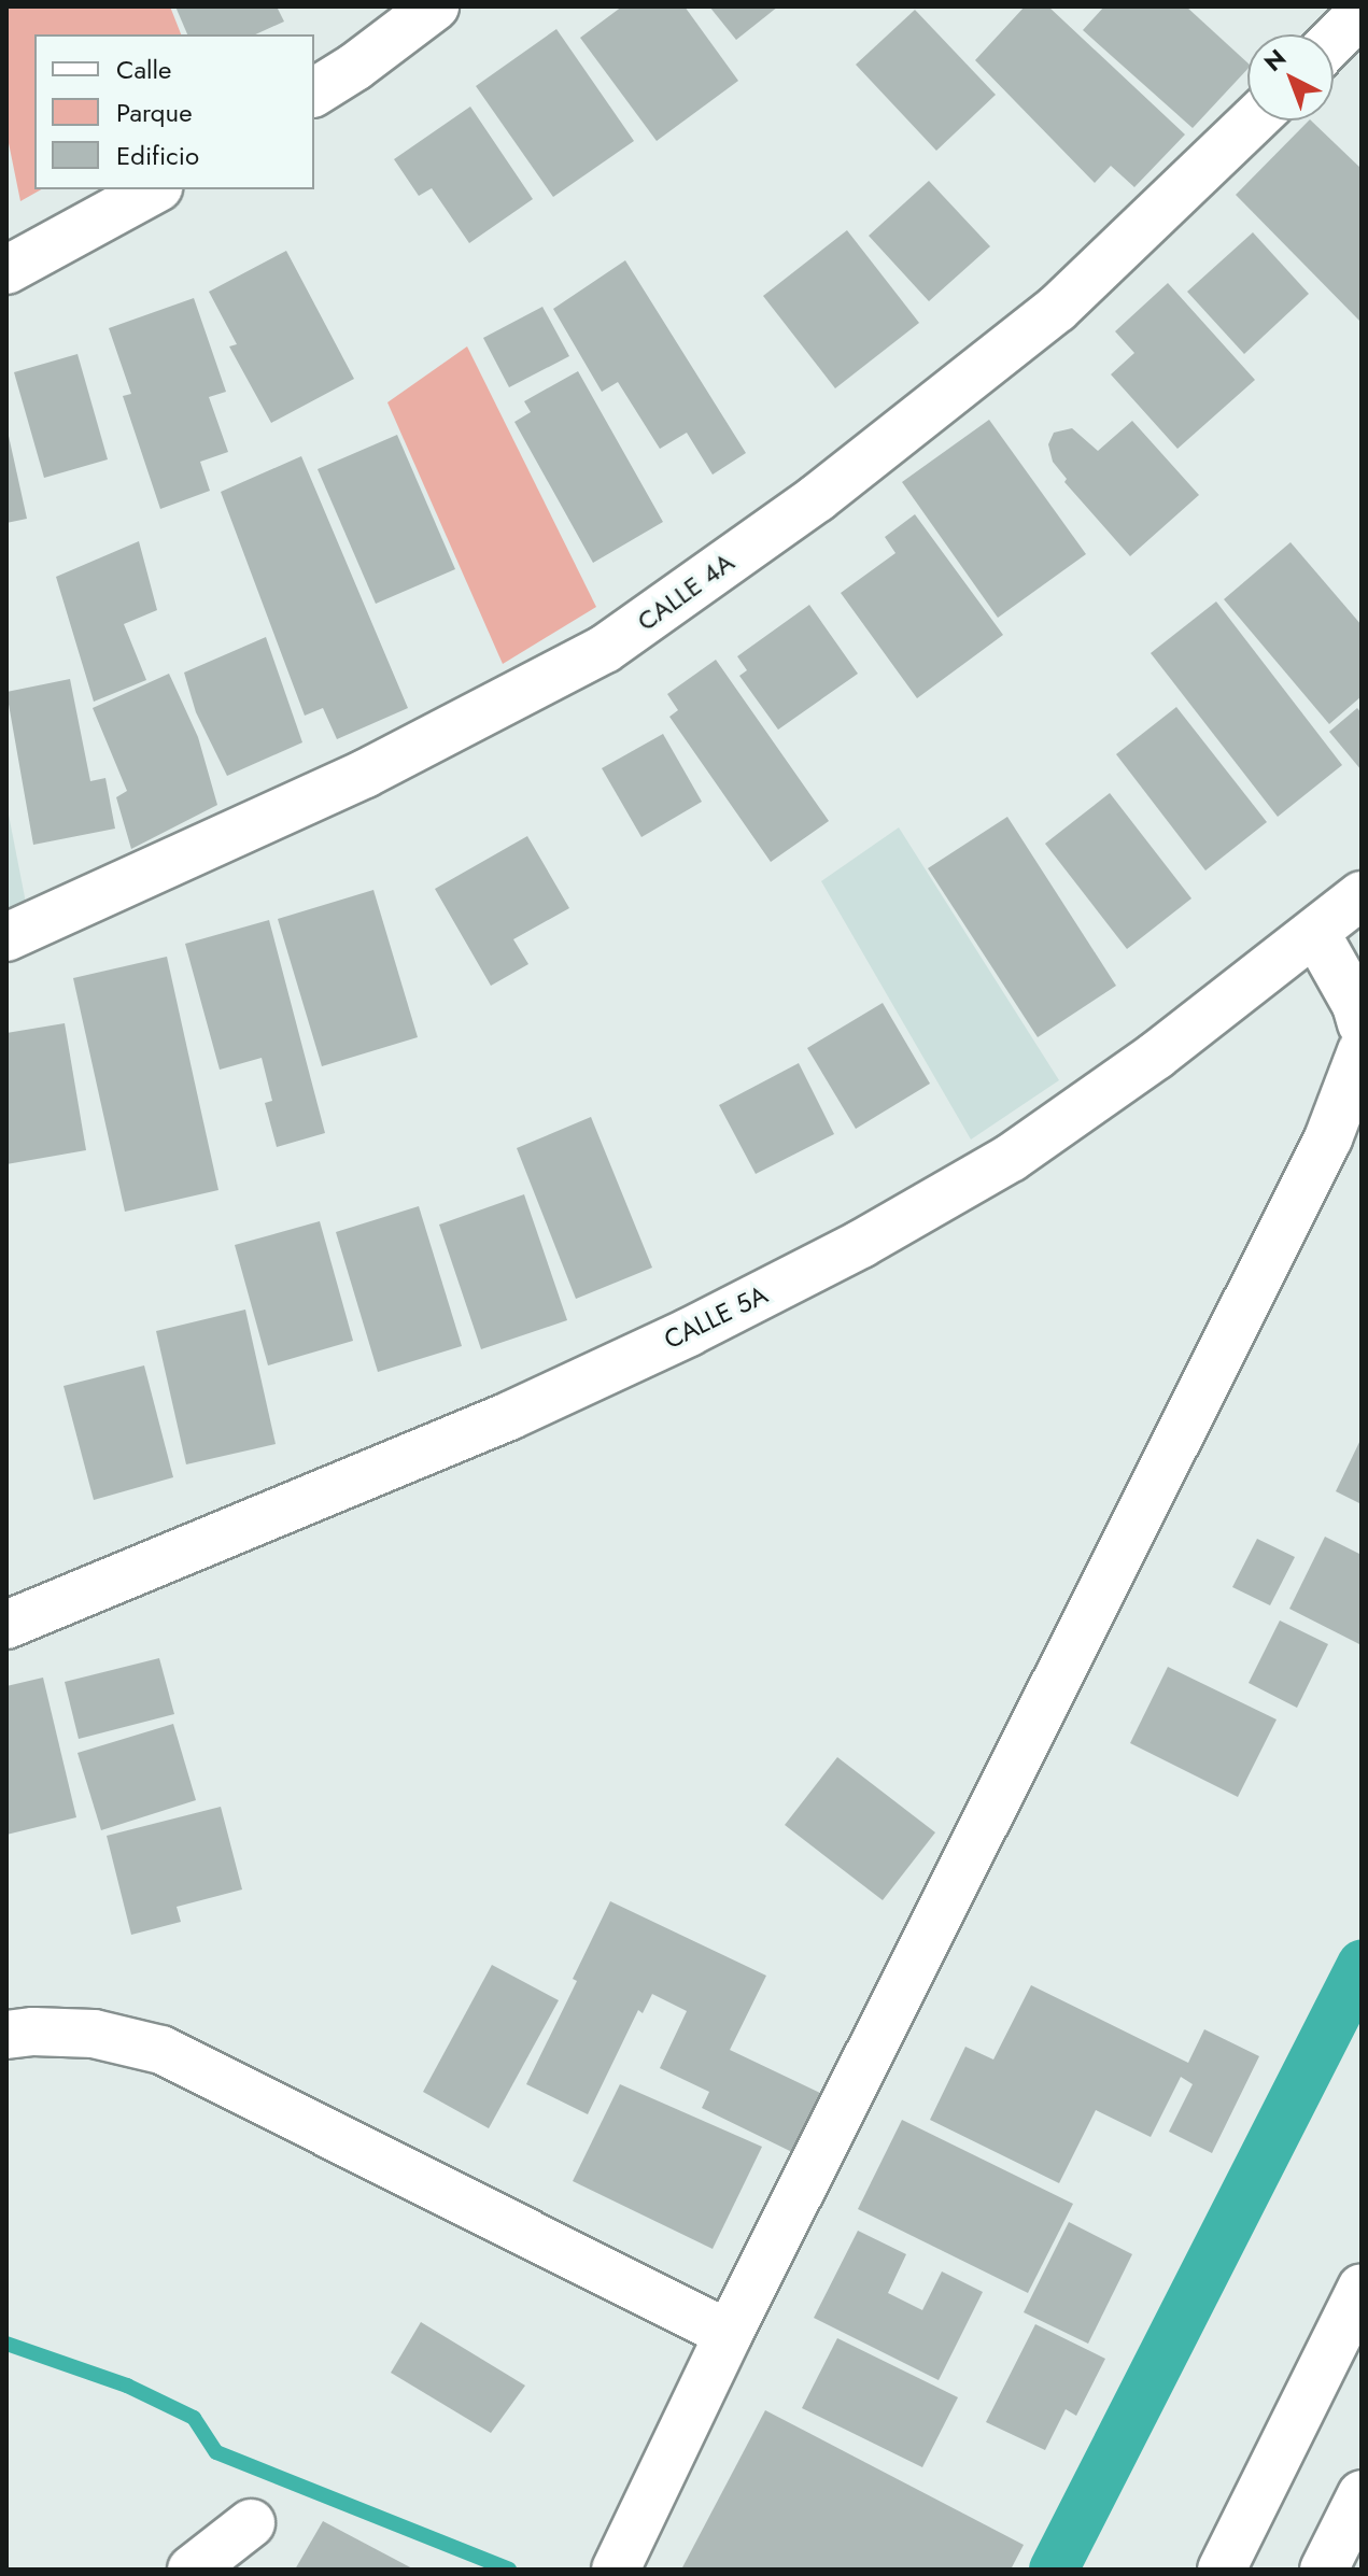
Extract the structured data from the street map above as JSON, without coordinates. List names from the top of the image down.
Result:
{
  "streets": {
    "street": ["CALLE 4A", "CALLE 5A"]
  },
  "legend": ["Calle", "Parque", "Edificio"],
  "north": "top left"
}
